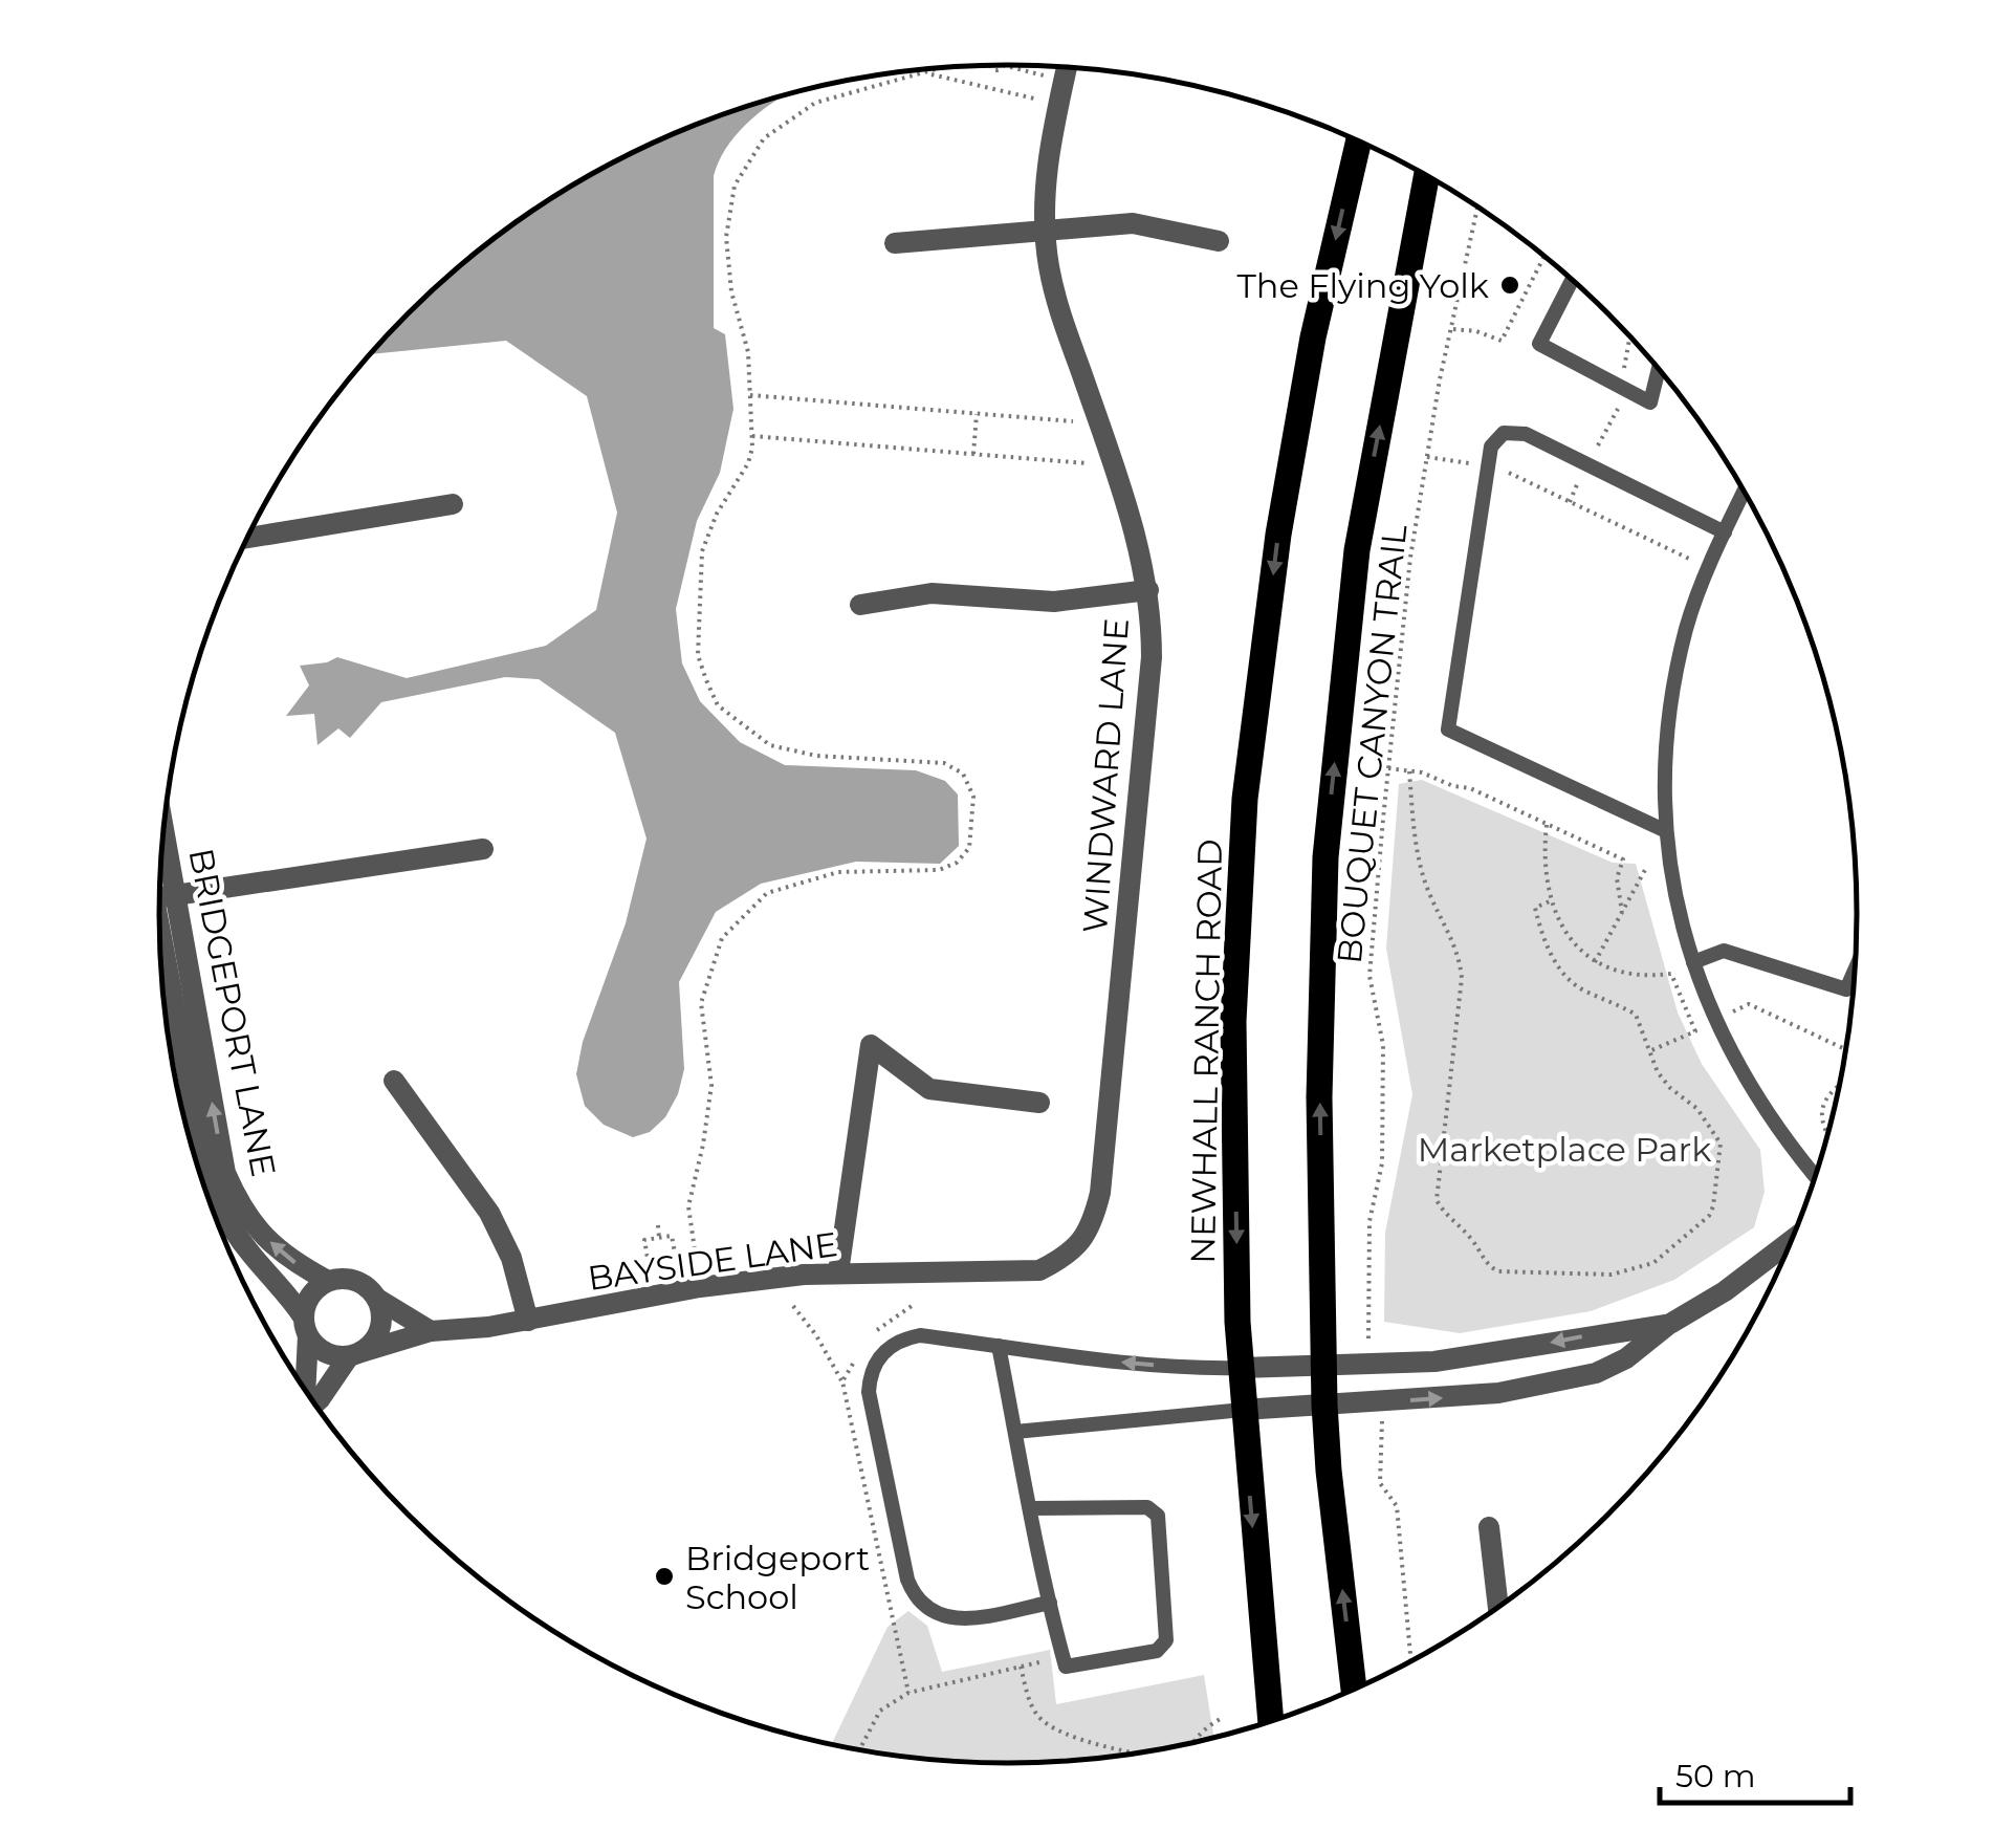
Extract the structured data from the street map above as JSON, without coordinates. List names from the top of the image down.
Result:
{
  "streets": {
    "main road": ["NEWHALL RANCH ROAD"],
    "street": ["WINDWARD LANE", "BRIDGEPORT LANE", "BAYSIDE LANE"],
    "path": ["BOUQUET CANYON TRAIL"]
  },
  "crossings": [
    ["WINDWARD LANE", "BAYSIDE LANE"],
    ["BRIDGEPORT LANE", "BAYSIDE LANE"]
  ],
  "parks": ["Marketplace Park"],
  "places": ["The Flying Yolk", "Bridgeport School"],
  "scale_bar": "50 m"
}
